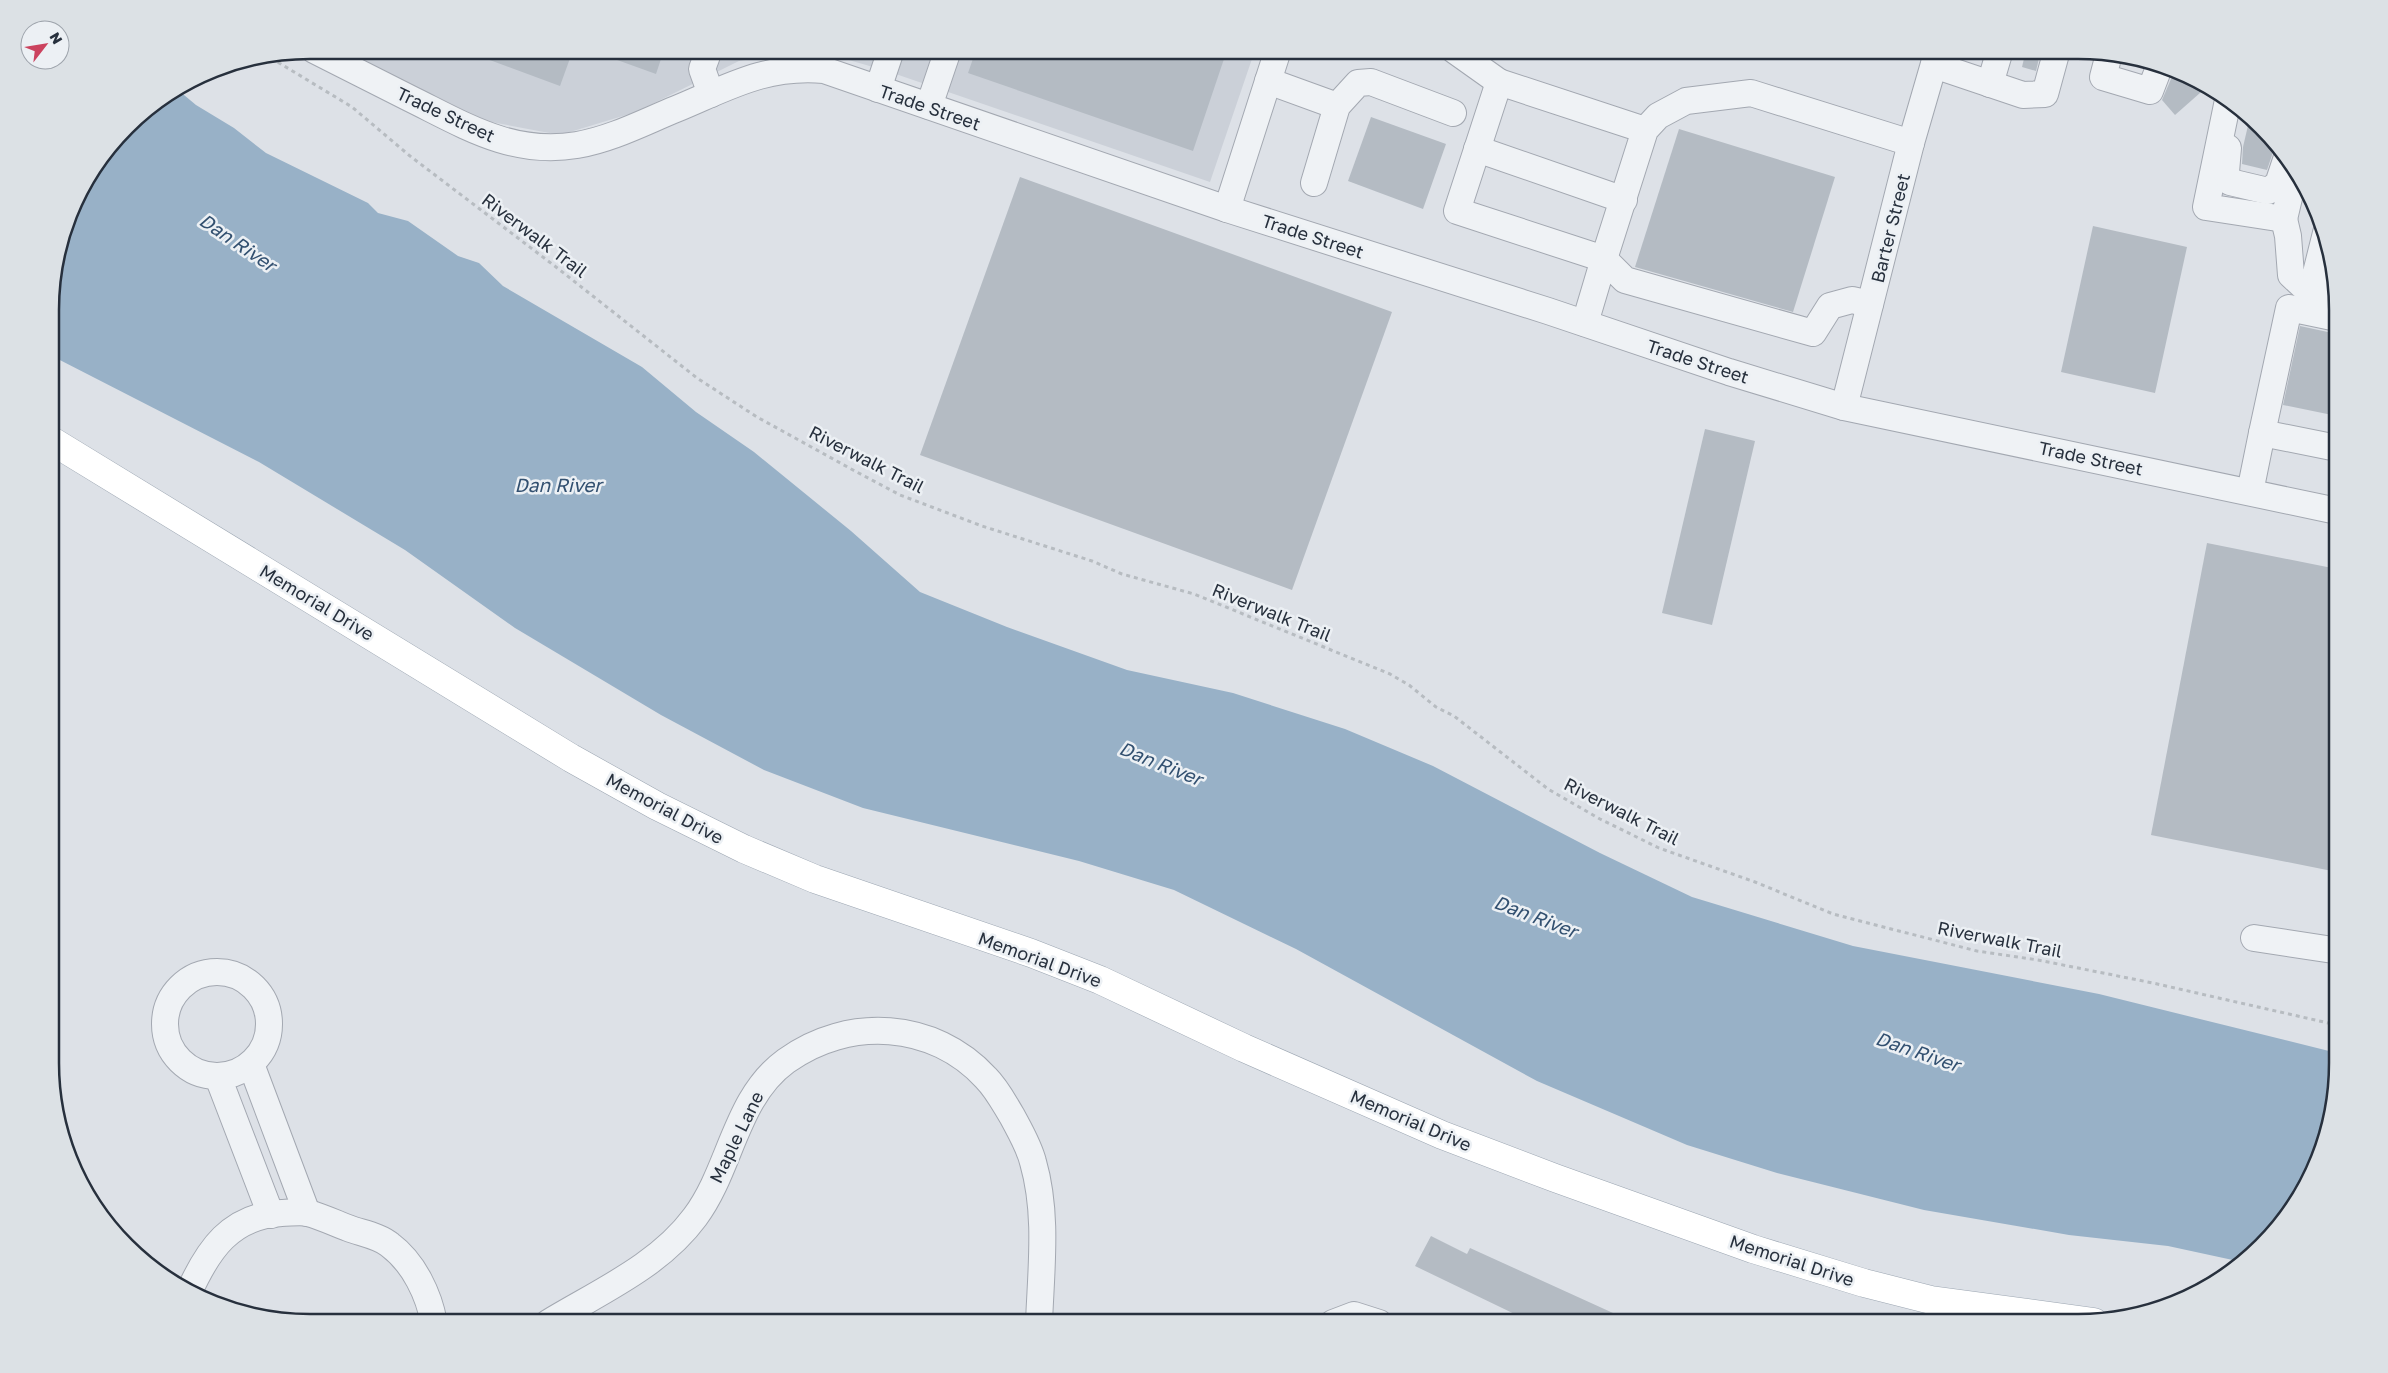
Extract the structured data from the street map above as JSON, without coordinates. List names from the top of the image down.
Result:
{
  "streets": {
    "main road": ["Memorial Drive"],
    "street": ["Trade Street", "Barter Street", "Maple Lane"],
    "path": ["Riverwalk Trail"]
  },
  "crossings": [
    ["Trade Street", "Barter Street"]
  ],
  "water": ["Dan River"],
  "north": "top right"
}
